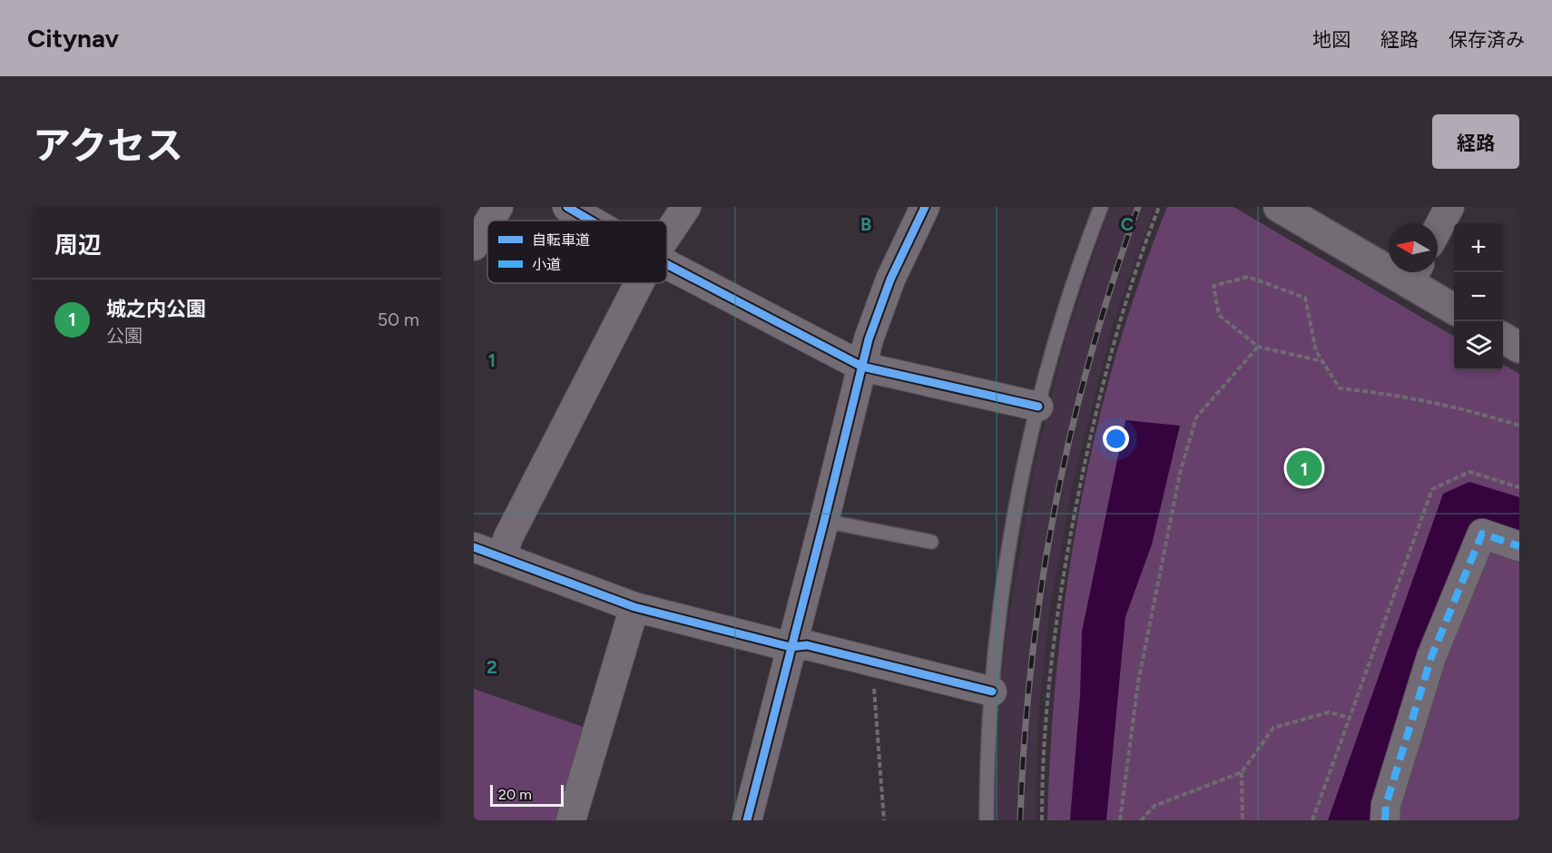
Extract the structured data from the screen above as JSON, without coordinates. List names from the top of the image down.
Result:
{
  "legend": ["自転車道", "小道"],
  "scale_bar": "20 m",
  "north": "left",
  "page": {
    "header": "Citynav",
    "nav": ["地図", "経路", "保存済み"],
    "title": "アクセス",
    "buttons": "経路",
    "heading": "周辺",
    "map_buttons": ["+", "−"],
    "list": [
      {
        "mark": "1",
        "name": "城之内公園",
        "note": "公園",
        "value": "50 m"
      }
    ],
    "pins": "1",
    "scale": "20 m"
  },
  "grid": {
    "columns": ["B", "C"],
    "rows": ["1", "2"]
  }
}
